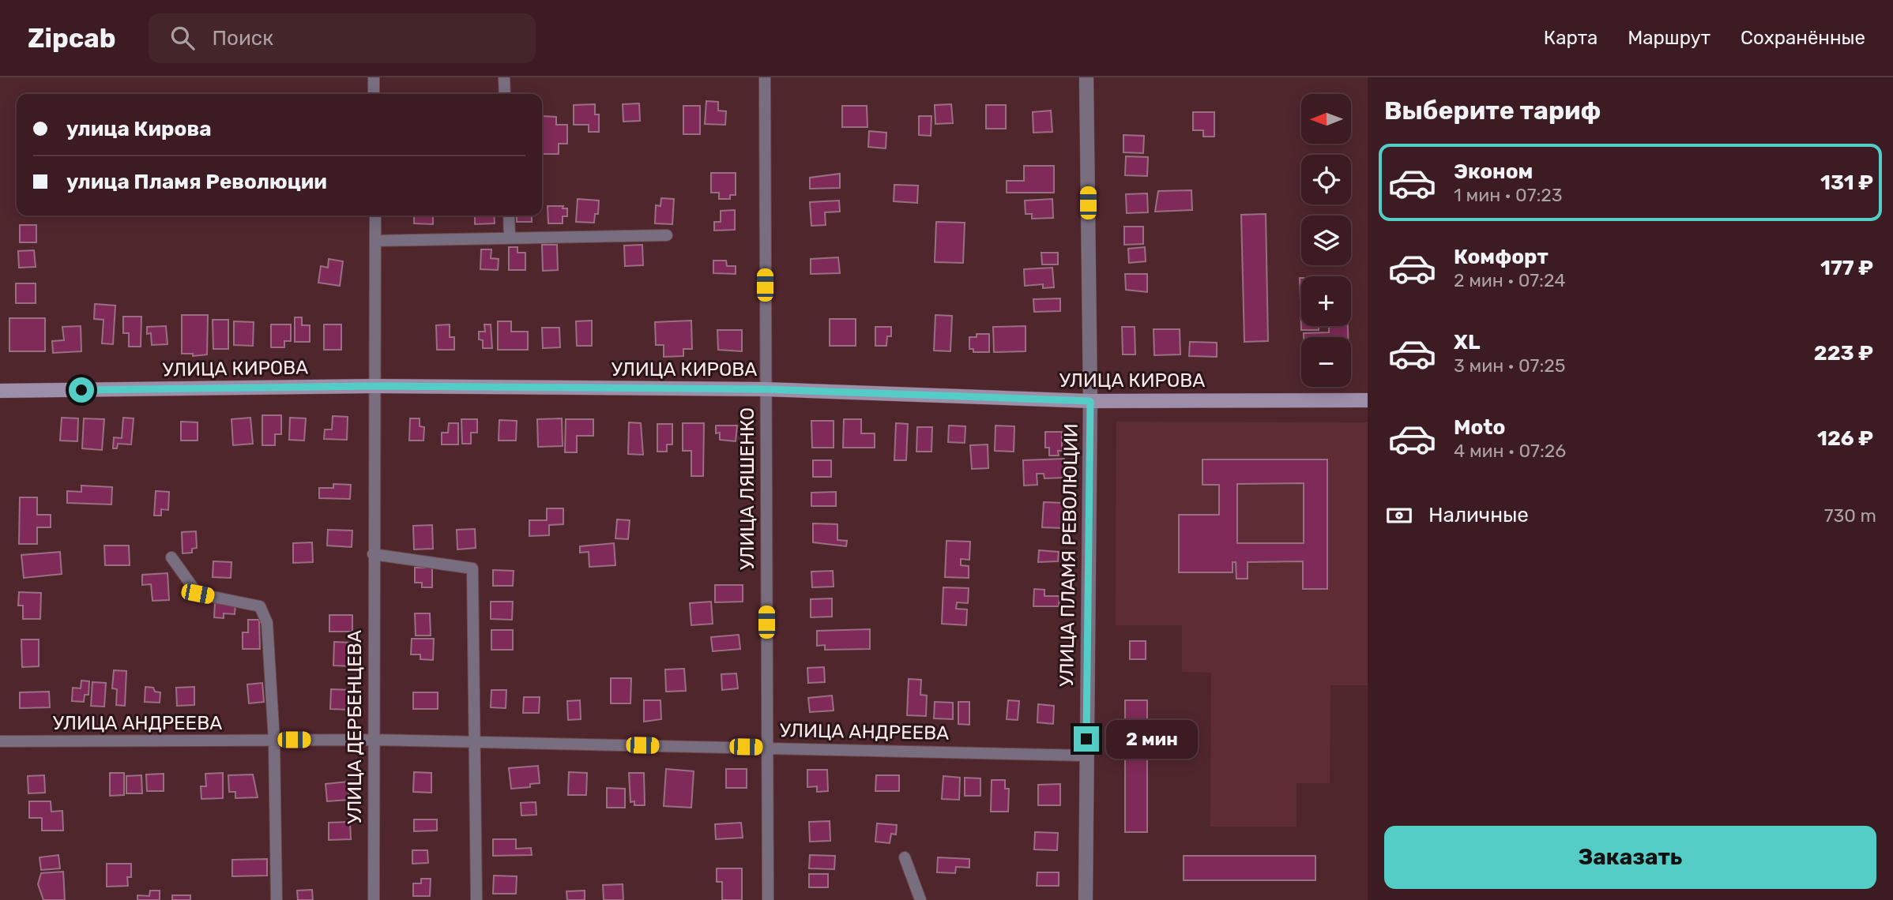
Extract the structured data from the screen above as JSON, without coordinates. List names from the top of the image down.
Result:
{
  "streets": {
    "main road": ["УЛИЦА КИРОВА"],
    "street": [
      "УЛИЦА ЛЯШЕНКО",
      "УЛИЦА ПЛАМЯ РЕВОЛЮЦИИ",
      "УЛИЦА АНДРЕЕВА",
      "УЛИЦА ДЕРБЕНЦЕВА"
    ]
  },
  "crossings": [
    ["УЛИЦА КИРОВА", "УЛИЦА ЛЯШЕНКО"],
    ["УЛИЦА КИРОВА", "УЛИЦА ПЛАМЯ РЕВОЛЮЦИИ"],
    ["УЛИЦА КИРОВА", "УЛИЦА ДЕРБЕНЦЕВА"],
    ["УЛИЦА ЛЯШЕНКО", "УЛИЦА АНДРЕЕВА"],
    ["УЛИЦА ПЛАМЯ РЕВОЛЮЦИИ", "УЛИЦА АНДРЕЕВА"],
    ["УЛИЦА АНДРЕЕВА", "УЛИЦА ДЕРБЕНЦЕВА"]
  ],
  "north": "left",
  "page": {
    "header": "Zipcab",
    "search": "Поиск",
    "nav": ["Карта", "Маршрут", "Сохранённые"],
    "heading": "Выберите тариф",
    "map_buttons": ["+", "−"],
    "banner": ["улица Кирова", "улица Пламя Революции"],
    "list": [
      {
        "name": "Эконом",
        "note": "1 мин · 07:23",
        "value": "131 ₽"
      },
      {
        "name": "Комфорт",
        "note": "2 мин · 07:24",
        "value": "177 ₽"
      },
      {
        "name": "XL",
        "note": "3 мин · 07:25",
        "value": "223 ₽"
      },
      {
        "name": "Moto",
        "note": "4 мин · 07:26",
        "value": "126 ₽"
      }
    ],
    "pay": ["Наличные", "730 m"],
    "bubble": "2 мин",
    "buttons": "Заказать"
  }
}
